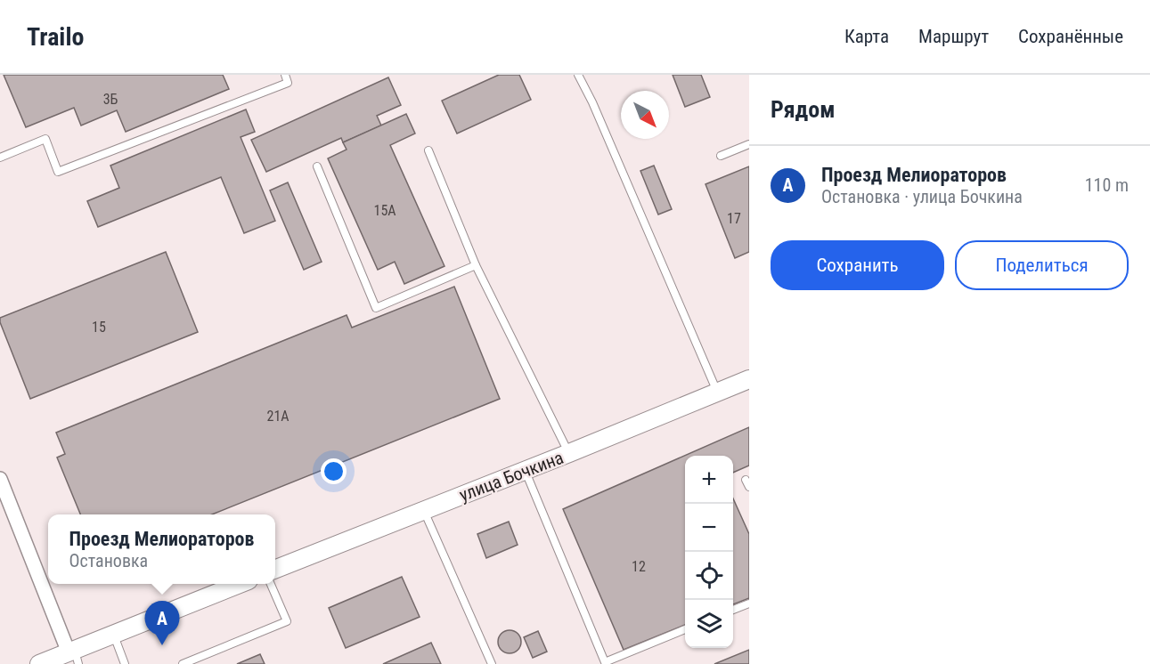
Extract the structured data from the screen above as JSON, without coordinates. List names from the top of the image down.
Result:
{
  "streets": {
    "street": ["улица Бочкина"]
  },
  "house_numbers": [
    "3Б",
    "15А",
    "17",
    "15",
    "21А",
    "12"
  ],
  "north": "bottom right",
  "page": {
    "header": "Trailo",
    "nav": ["Карта", "Маршрут", "Сохранённые"],
    "heading": "Рядом",
    "list": [
      {
        "mark": "A",
        "name": "Проезд Мелиораторов",
        "note": "Остановка · улица Бочкина",
        "value": "110 m"
      }
    ],
    "buttons": ["Сохранить", "Поделиться"],
    "map_buttons": ["+", "−"],
    "popup": ["Проезд Мелиораторов", "Остановка"],
    "pins": "A"
  }
}
